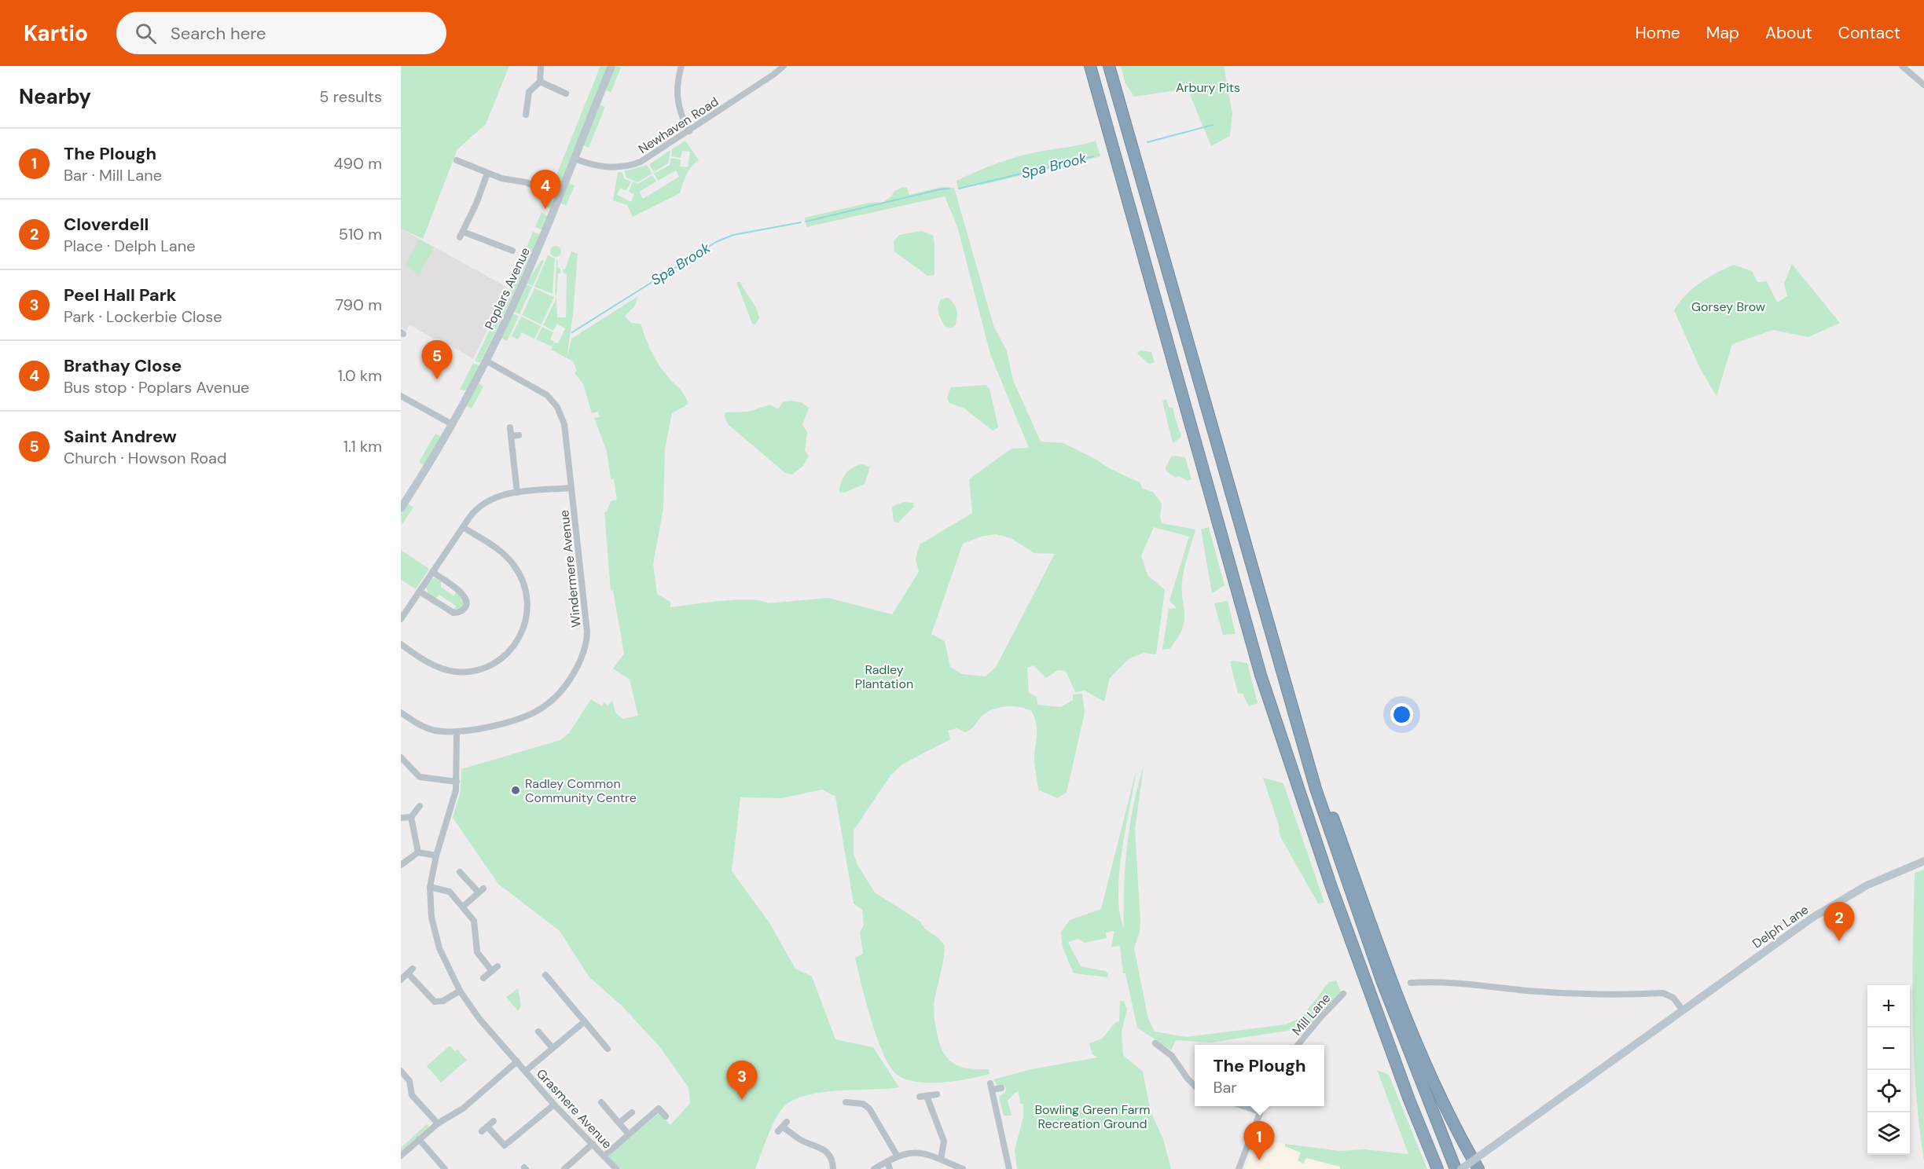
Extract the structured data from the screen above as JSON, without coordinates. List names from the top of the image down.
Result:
{
  "streets": {
    "street": [
      "Newhaven Road",
      "Poplars Avenue",
      "Windermere Avenue",
      "Delph Lane",
      "Mill Lane",
      "Grasmere Avenue"
    ]
  },
  "crossings": [
    ["Newhaven Road", "Poplars Avenue"],
    ["Poplars Avenue", "Windermere Avenue"],
    ["Windermere Avenue", "Grasmere Avenue"]
  ],
  "water": ["Spa Brook"],
  "parks": [
    "Arbury Pits",
    "Gorsey Brow",
    "Radley Plantation",
    "Bowling Green Farm Recreation Ground"
  ],
  "places": ["Radley Common Community Centre"],
  "page": {
    "header": "Kartio",
    "search": "Search here",
    "nav": [
      "Home",
      "Map",
      "About",
      "Contact"
    ],
    "heading": ["Nearby", "5 results"],
    "list": [
      {
        "mark": "1",
        "name": "The Plough",
        "note": "Bar · Mill Lane",
        "value": "490 m"
      },
      {
        "mark": "2",
        "name": "Cloverdell",
        "note": "Place · Delph Lane",
        "value": "510 m"
      },
      {
        "mark": "3",
        "name": "Peel Hall Park",
        "note": "Park · Lockerbie Close",
        "value": "790 m"
      },
      {
        "mark": "4",
        "name": "Brathay Close",
        "note": "Bus stop · Poplars Avenue",
        "value": "1.0 km"
      },
      {
        "mark": "5",
        "name": "Saint Andrew",
        "note": "Church · Howson Road",
        "value": "1.1 km"
      }
    ],
    "pins": [
      "4",
      "5",
      "2",
      "3",
      "1"
    ],
    "map_buttons": ["+", "−"],
    "popup": ["The Plough", "Bar"]
  }
}
